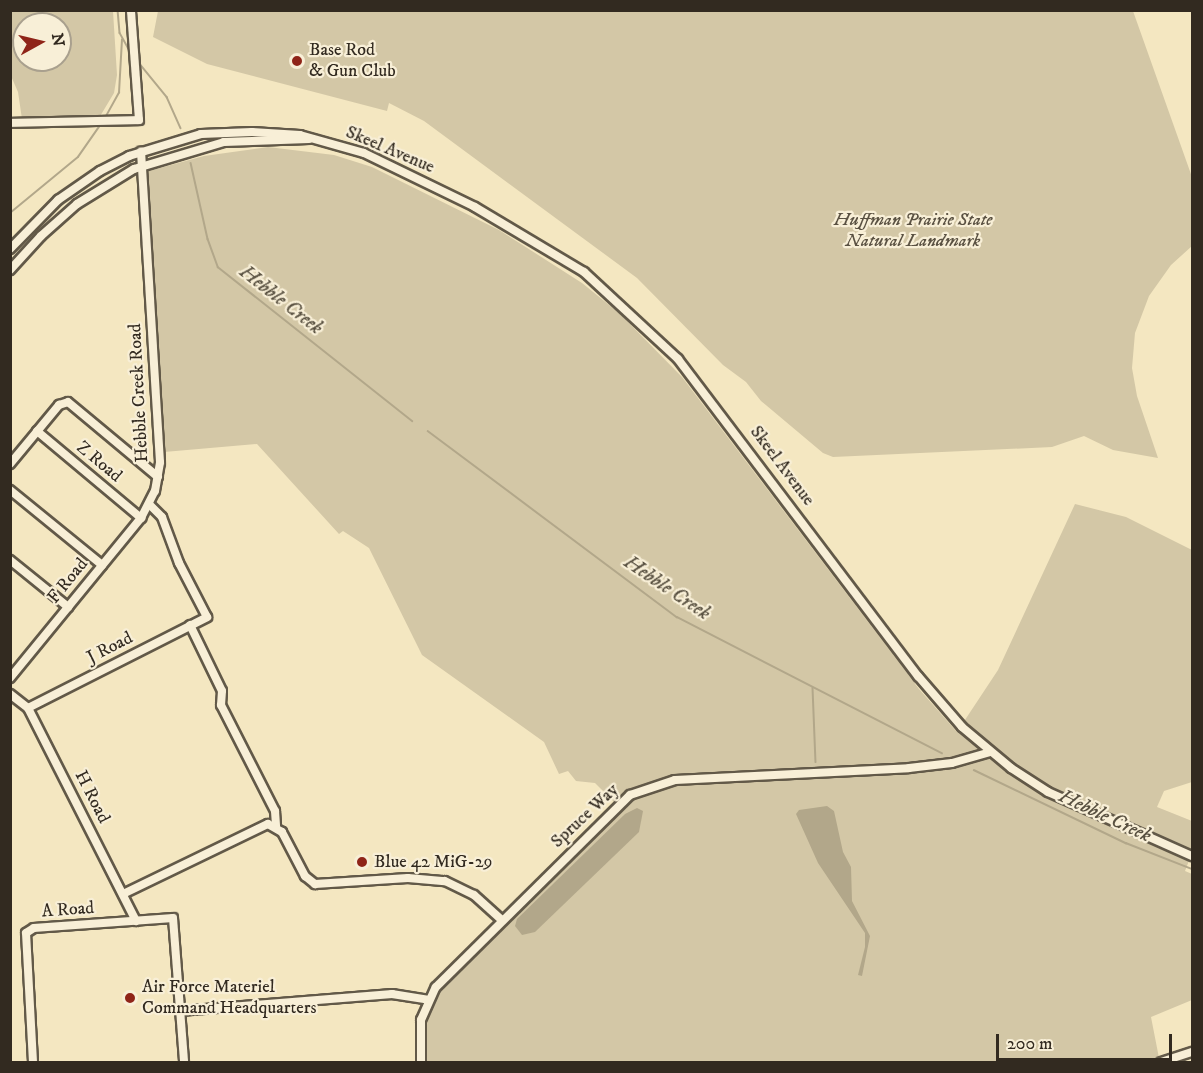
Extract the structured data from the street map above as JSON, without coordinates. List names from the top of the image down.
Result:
{
  "streets": {
    "street": [
      "Skeel Avenue",
      "Hebble Creek Road",
      "Z Road",
      "F Road",
      "J Road",
      "H Road",
      "Spruce Way",
      "A Road"
    ]
  },
  "crossings": [
    ["Skeel Avenue", "Hebble Creek Road"],
    ["Skeel Avenue", "Spruce Way"],
    ["Hebble Creek Road", "F Road"],
    ["Hebble Creek Road", "J Road"],
    ["Z Road", "F Road"],
    ["F Road", "J Road"],
    ["J Road", "H Road"],
    ["H Road", "A Road"]
  ],
  "water": ["Hebble Creek"],
  "parks": ["Huffman Prairie State Natural Landmark"],
  "places": ["Base Rod & Gun Club", "Blue 42 MiG-29", "Air Force Materiel Command Headquarters"],
  "scale_bar": "200 m",
  "north": "right"
}
